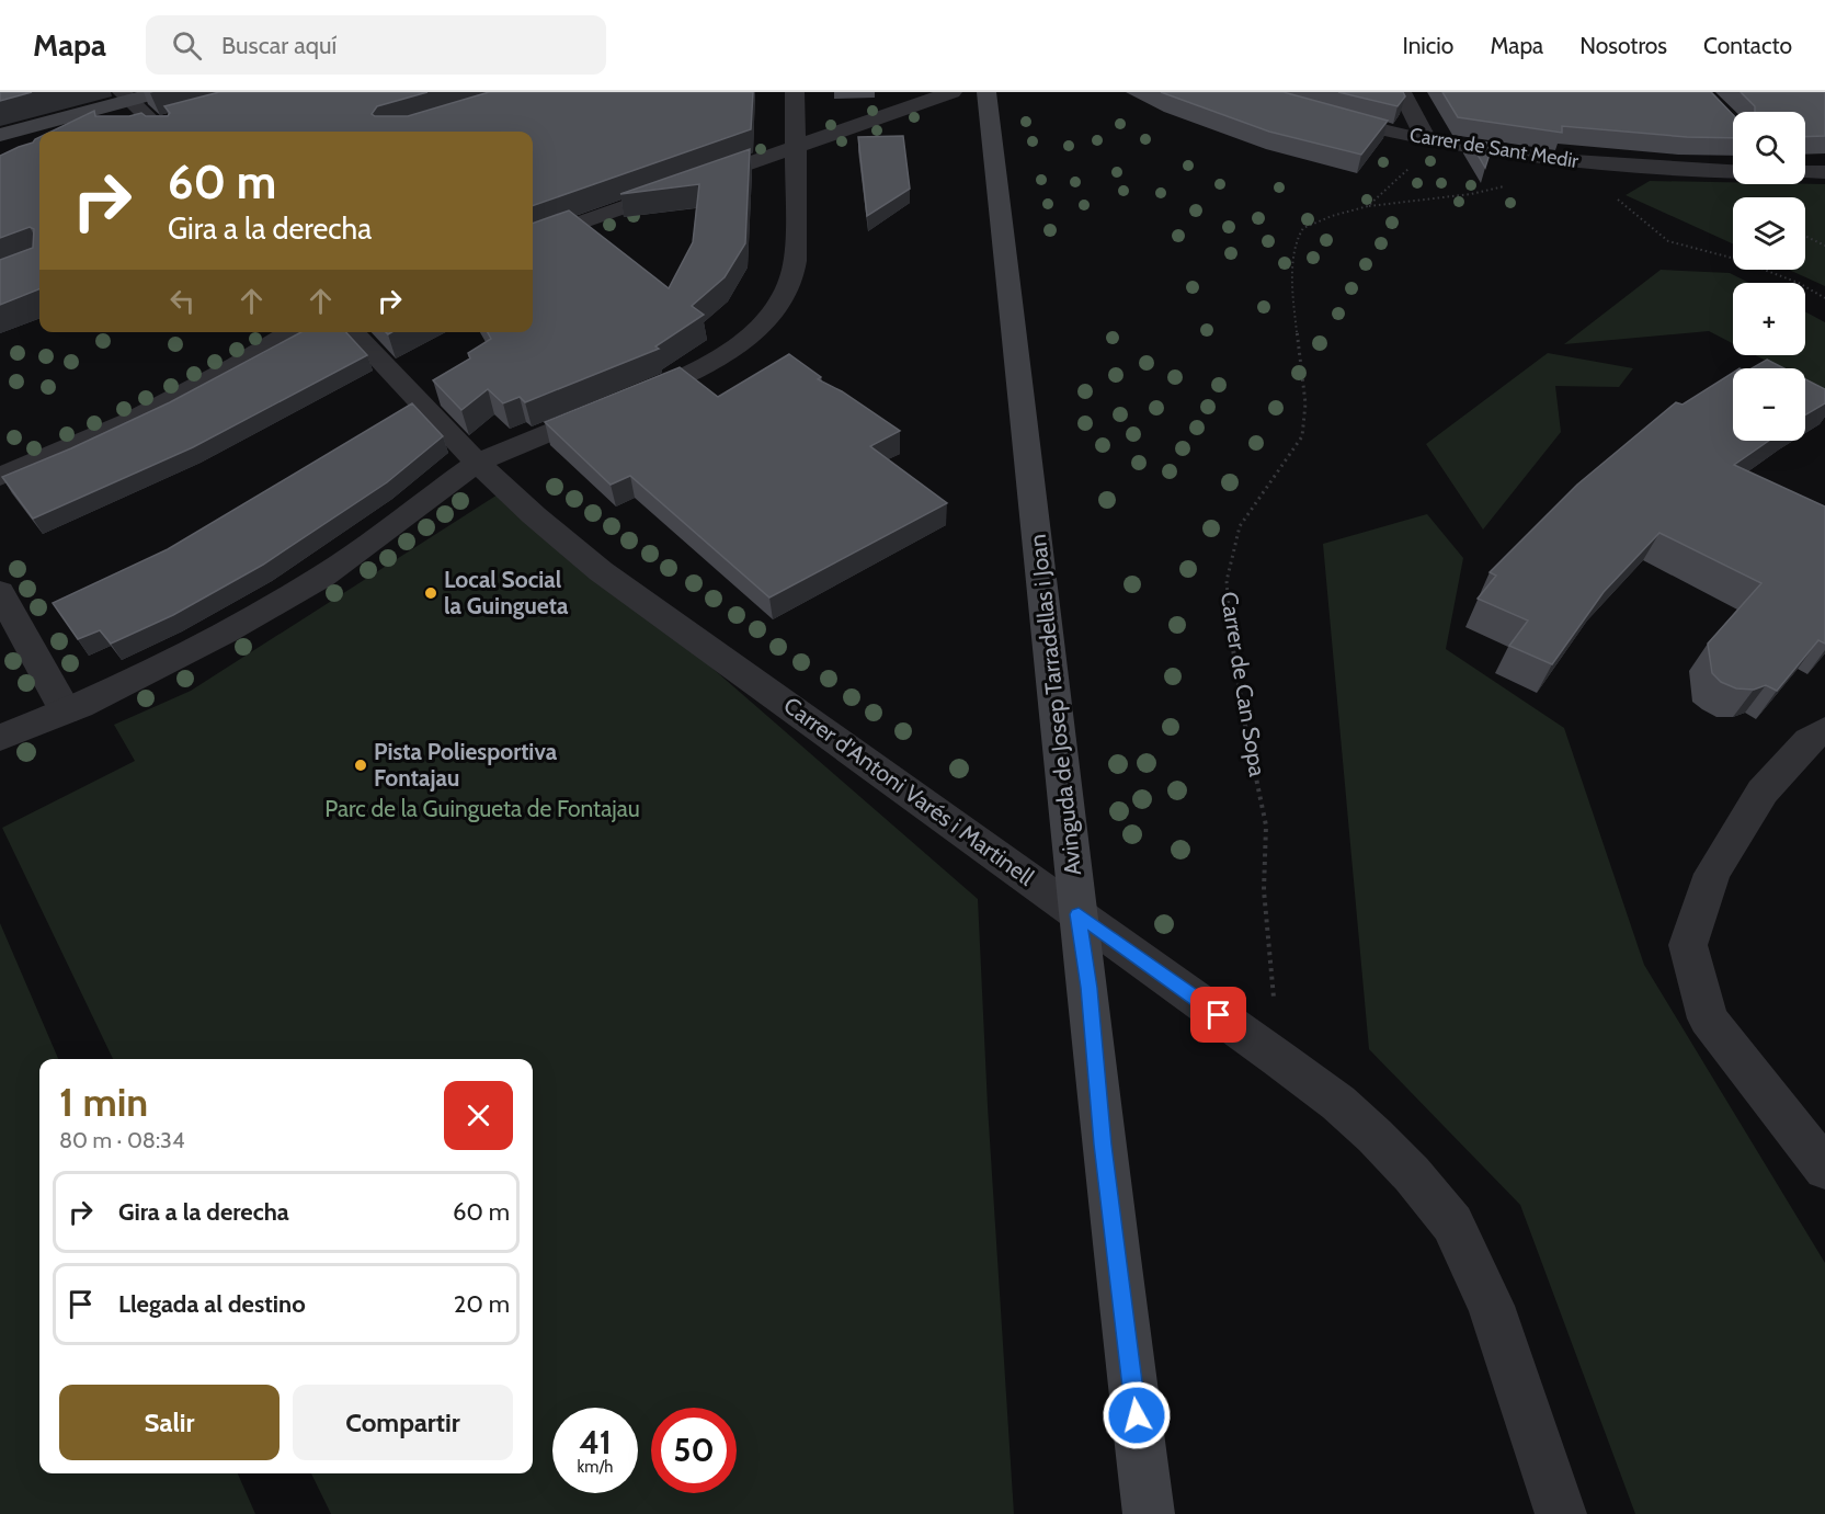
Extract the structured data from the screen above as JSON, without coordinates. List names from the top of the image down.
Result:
{
  "streets": {
    "main road": ["Avinguda de Josep Tarradellas i Joan"],
    "street": ["Carrer de Sant Medir", "Carrer d'Antoni Varés i Martinell"],
    "path": ["Carrer de Can Sopa"]
  },
  "crossings": [
    ["Carrer de Sant Medir", "Carrer de Can Sopa"],
    ["Carrer de Can Sopa", "Carrer d'Antoni Varés i Martinell"],
    ["Avinguda de Josep Tarradellas i Joan", "Carrer d'Antoni Varés i Martinell"]
  ],
  "parks": ["Parc de la Guingueta de Fontajau"],
  "places": ["Local Social la Guingueta", "Pista Poliesportiva Fontajau"],
  "page": {
    "header": "Mapa",
    "search": "Buscar aquí",
    "nav": [
      "Inicio",
      "Mapa",
      "Nosotros",
      "Contacto"
    ],
    "map_buttons": ["+", "−"],
    "turn": ["60 m", "Gira a la derecha"],
    "heading": ["1 min", "80 m · 08:34"],
    "list": [
      {
        "name": "Gira a la derecha",
        "value": "60 m"
      },
      {
        "name": "Llegada al destino",
        "value": "20 m"
      }
    ],
    "buttons": ["Salir", "Compartir"],
    "speed": "41 km/h",
    "limit": "50"
  }
}
